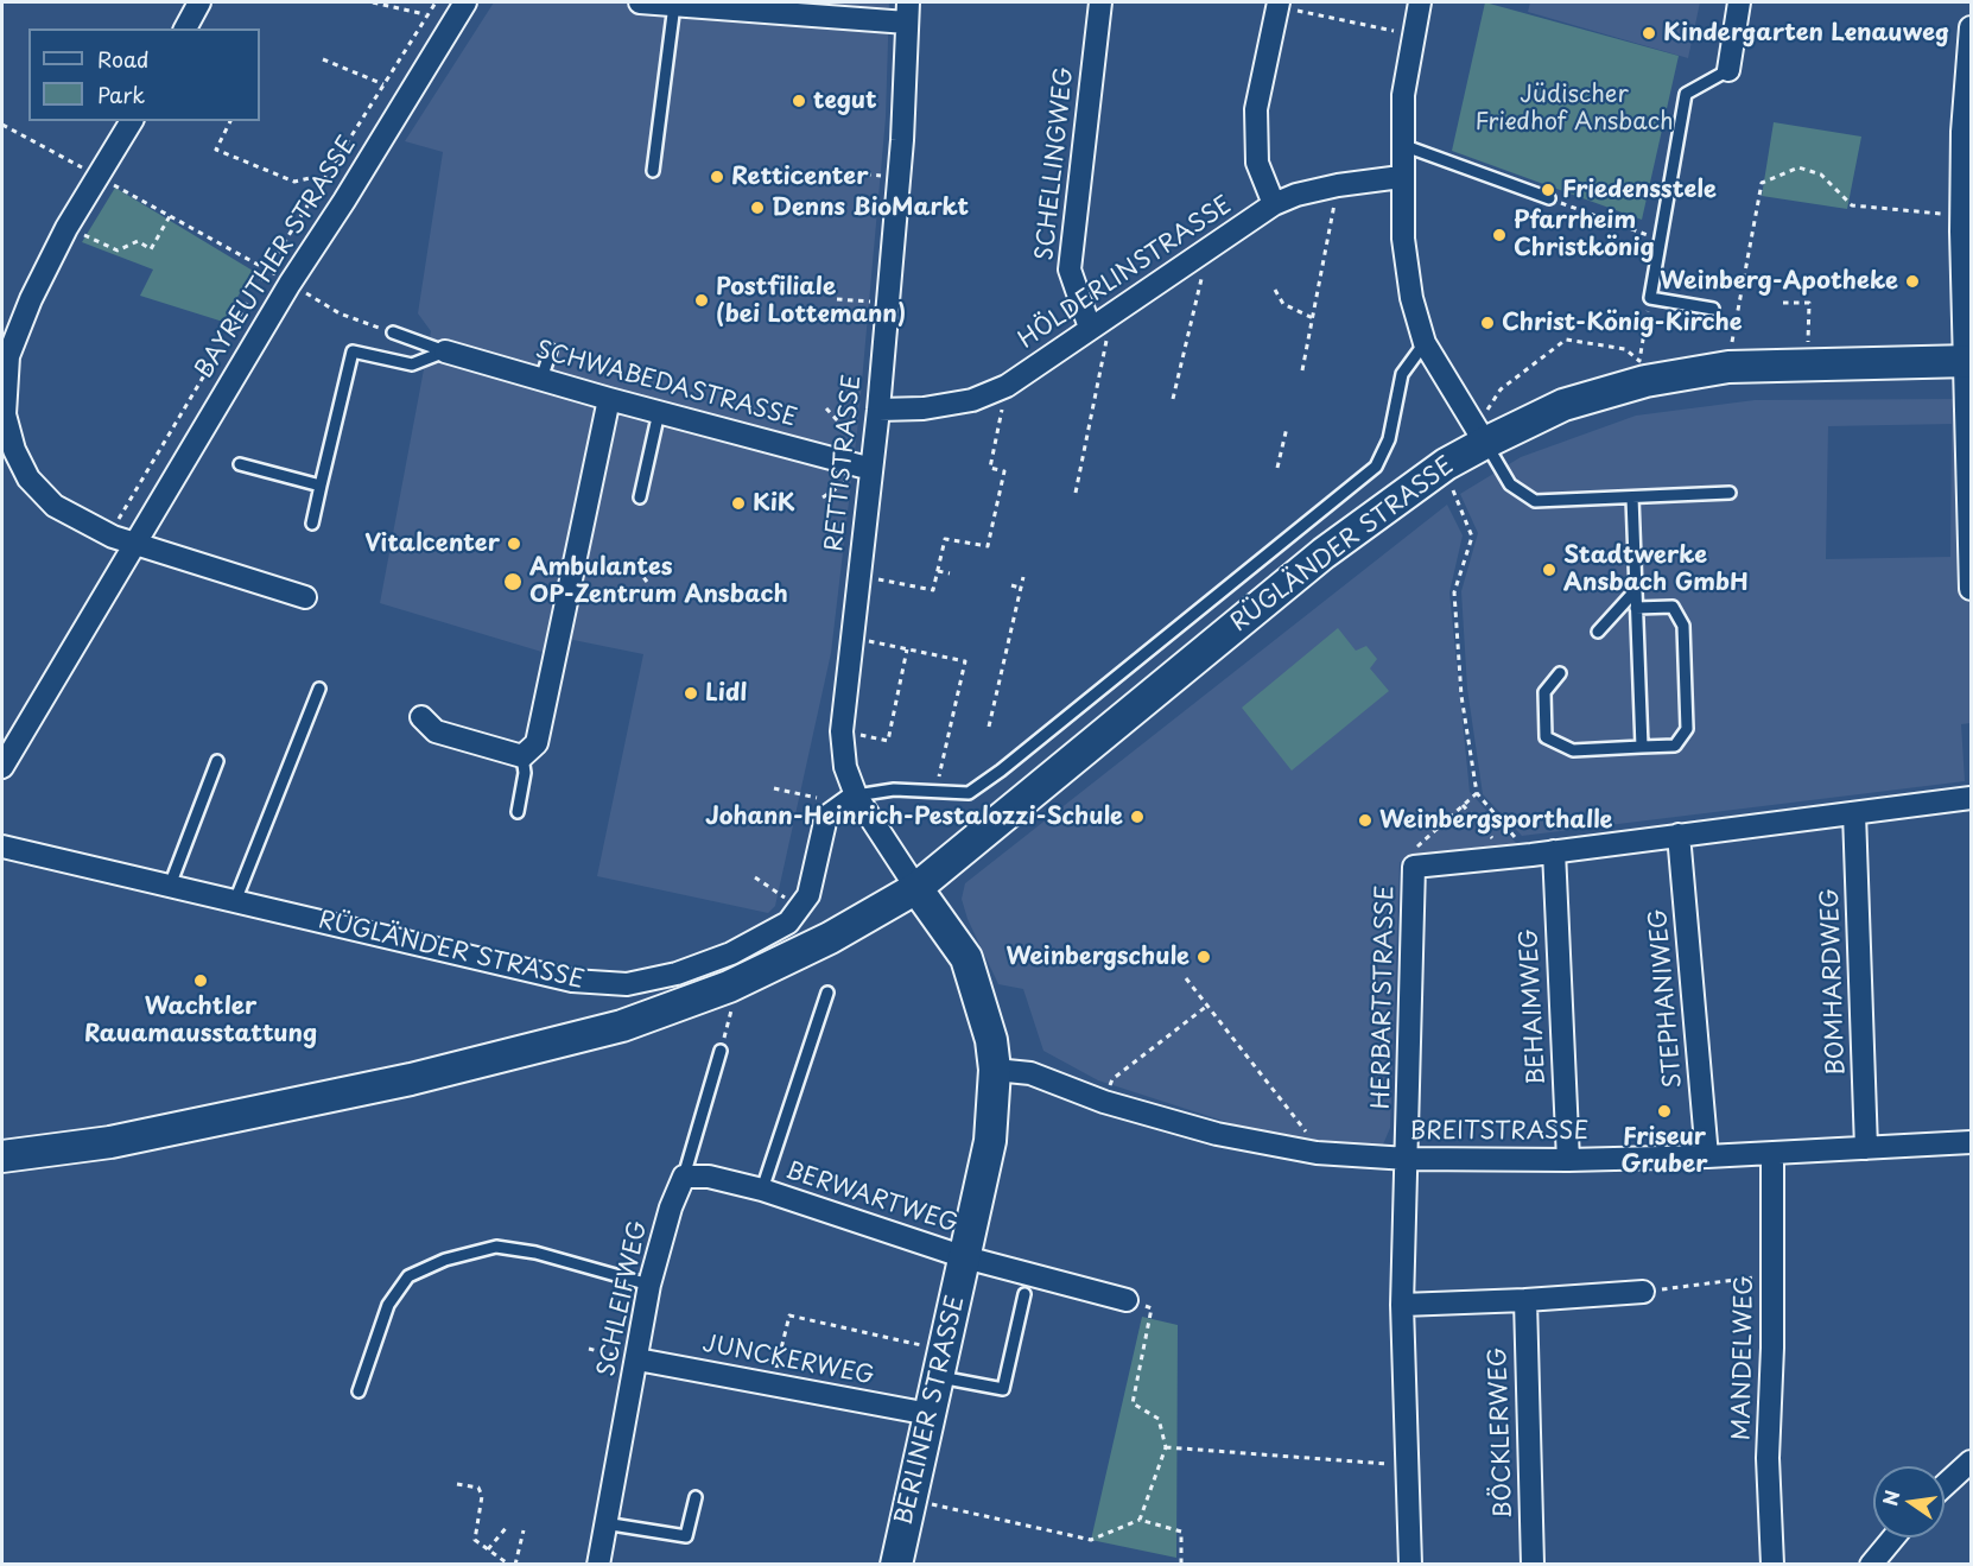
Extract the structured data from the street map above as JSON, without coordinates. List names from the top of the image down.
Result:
{
  "streets": {
    "main road": ["RÜGLÄNDER STRASSE", "BERLINER STRASSE"],
    "street": [
      "SCHELLINGWEG",
      "BAYREUTHER STRASSE",
      "HÖLDERLINSTRASSE",
      "SCHWABEDASTRASSE",
      "RETTISTRASSE",
      "BOMHARDWEG",
      "HERBARTSTRASSE",
      "STEPHANIWEG",
      "BEHAIMWEG",
      "BREITSTRASSE",
      "BERWARTWEG",
      "SCHLEIFWEG",
      "MANDELWEG",
      "JUNCKERWEG",
      "BÖCKLERWEG"
    ]
  },
  "crossings": [
    ["SCHELLINGWEG", "HÖLDERLINSTRASSE"],
    ["HÖLDERLINSTRASSE", "RETTISTRASSE"],
    ["SCHWABEDASTRASSE", "RETTISTRASSE"],
    ["RETTISTRASSE", "RÜGLÄNDER STRASSE"],
    ["RETTISTRASSE", "BERLINER STRASSE"],
    ["RÜGLÄNDER STRASSE", "BERLINER STRASSE"],
    ["BOMHARDWEG", "HERBARTSTRASSE"],
    ["BOMHARDWEG", "BREITSTRASSE"],
    ["HERBARTSTRASSE", "STEPHANIWEG"],
    ["HERBARTSTRASSE", "BEHAIMWEG"],
    ["HERBARTSTRASSE", "BREITSTRASSE"],
    ["STEPHANIWEG", "BREITSTRASSE"],
    ["BEHAIMWEG", "BREITSTRASSE"],
    ["BREITSTRASSE", "MANDELWEG"],
    ["BREITSTRASSE", "BERLINER STRASSE"],
    ["BERWARTWEG", "SCHLEIFWEG"],
    ["BERWARTWEG", "BERLINER STRASSE"],
    ["SCHLEIFWEG", "JUNCKERWEG"],
    ["JUNCKERWEG", "BERLINER STRASSE"]
  ],
  "parks": ["Jüdischer Friedhof Ansbach"],
  "places": [
    "Kindergarten Lenauweg",
    "tegut",
    "Retticenter",
    "Friedensstele",
    "Denns BioMarkt",
    "Pfarrheim Christkönig",
    "Weinberg-Apotheke",
    "Postfiliale (bei Lottemann)",
    "Christ-König-Kirche",
    "KiK",
    "Vitalcenter",
    "Stadtwerke Ansbach GmbH",
    "Ambulantes OP-Zentrum Ansbach",
    "Lidl",
    "Johann-Heinrich-Pestalozzi-Schule",
    "Weinbergsporthalle",
    "Weinbergschule",
    "Wachtler Rauamausstattung",
    "Friseur Gruber"
  ],
  "legend": ["Road", "Park"],
  "north": "left"
}
